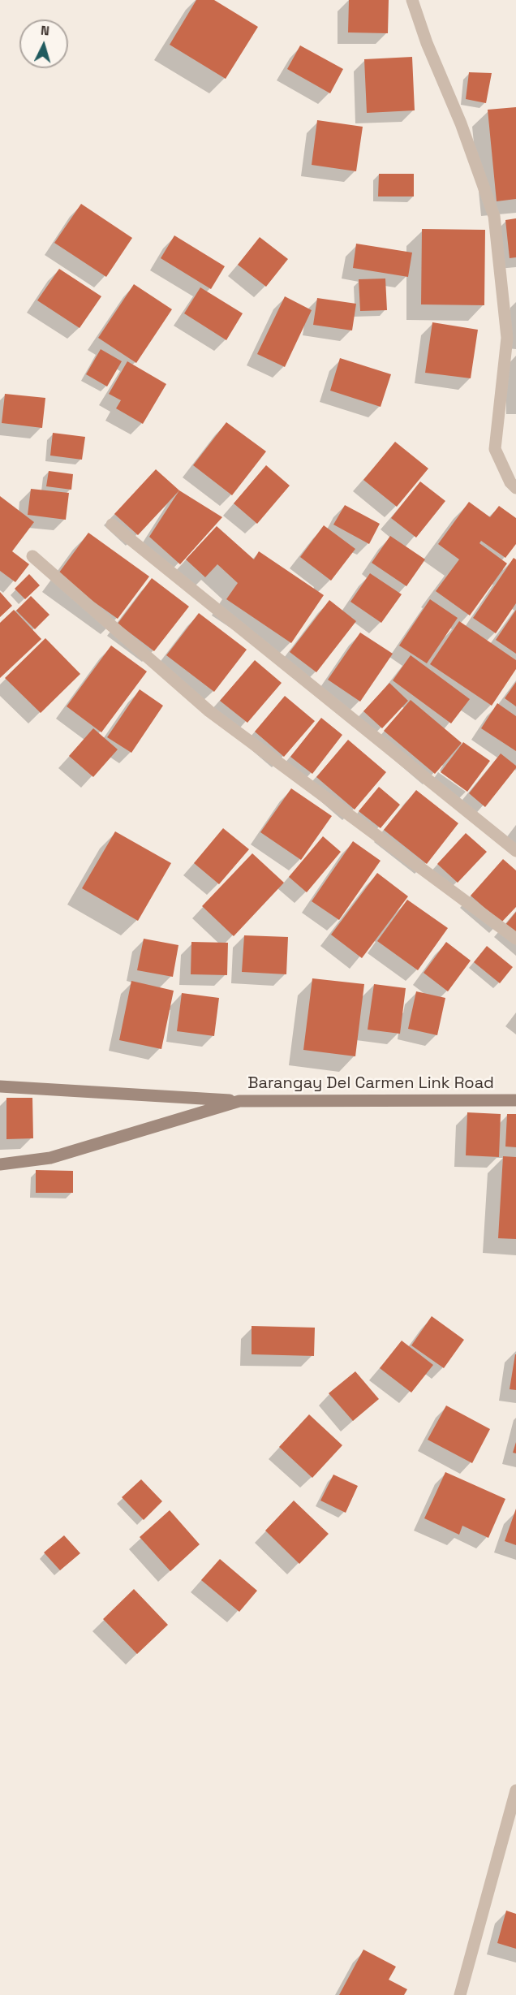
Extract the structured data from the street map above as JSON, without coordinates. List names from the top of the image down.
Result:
{
  "streets": {
    "street": ["Barangay Del Carmen Link Road"]
  },
  "north": "top"
}
